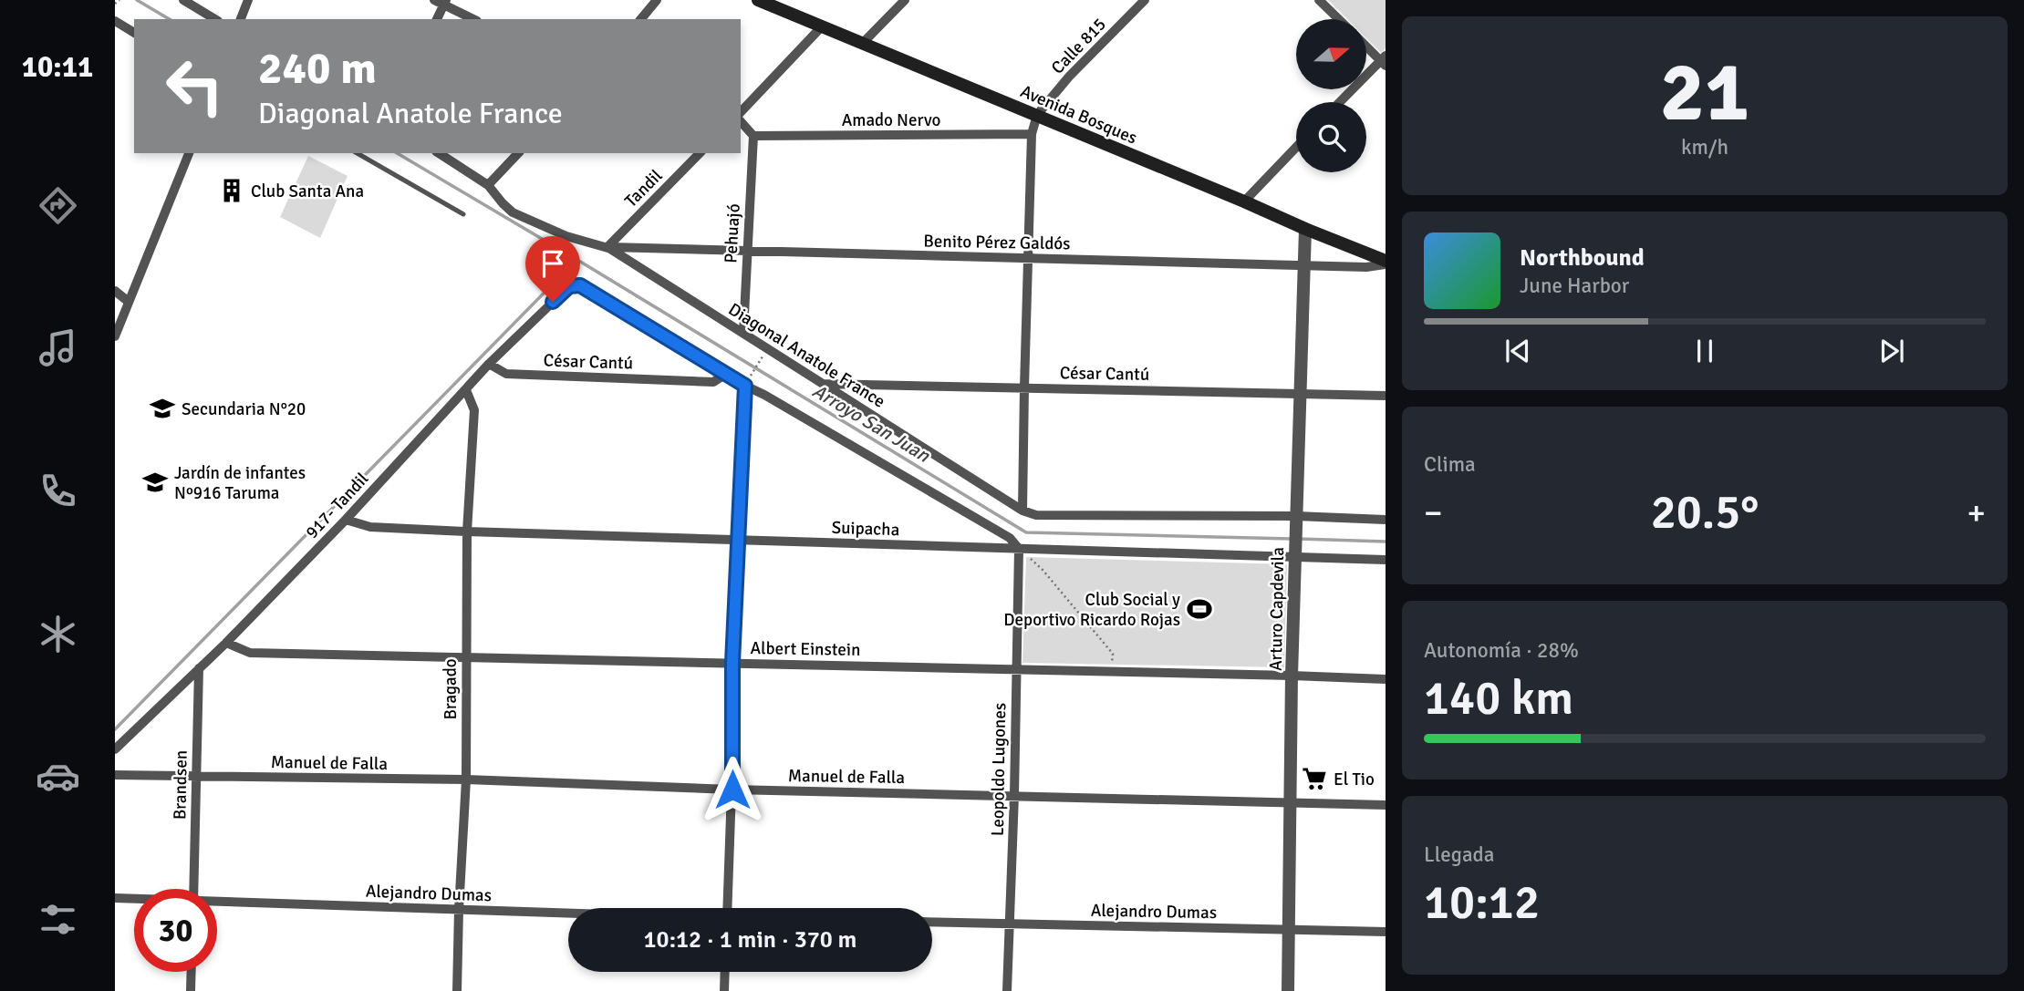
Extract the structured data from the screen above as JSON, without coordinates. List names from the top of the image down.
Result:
{
  "streets": {
    "main road": ["Avenida Bosques"],
    "street": [
      "Calle 815",
      "Amado Nervo",
      "Tandil",
      "Pehuajó",
      "Benito Pérez Galdós",
      "Diagonal Anatole France",
      "César Cantú",
      "917- Tandil",
      "Suipacha",
      "Arturo Capdevila",
      "Albert Einstein",
      "Bragado",
      "Manuel de Falla",
      "Leopoldo Lugones",
      "Brandsen",
      "Alejandro Dumas"
    ]
  },
  "crossings": [
    ["Calle 815", "Avenida Bosques"],
    ["Avenida Bosques", "Benito Pérez Galdós"],
    ["Avenida Bosques", "Arturo Capdevila"],
    ["Amado Nervo", "Pehuajó"],
    ["Tandil", "Benito Pérez Galdós"],
    ["Tandil", "Diagonal Anatole France"],
    ["Pehuajó", "Benito Pérez Galdós"],
    ["Pehuajó", "Diagonal Anatole France"],
    ["Benito Pérez Galdós", "Diagonal Anatole France"],
    ["Benito Pérez Galdós", "Arturo Capdevila"],
    ["Diagonal Anatole France", "César Cantú"],
    ["César Cantú", "917- Tandil"],
    ["César Cantú", "Arturo Capdevila"],
    ["917- Tandil", "Suipacha"],
    ["917- Tandil", "Albert Einstein"],
    ["917- Tandil", "Bragado"],
    ["917- Tandil", "Brandsen"],
    ["Suipacha", "Arturo Capdevila"],
    ["Suipacha", "Bragado"],
    ["Suipacha", "Leopoldo Lugones"],
    ["Arturo Capdevila", "Albert Einstein"],
    ["Arturo Capdevila", "Manuel de Falla"],
    ["Arturo Capdevila", "Alejandro Dumas"],
    ["Albert Einstein", "Bragado"],
    ["Albert Einstein", "Leopoldo Lugones"],
    ["Bragado", "Manuel de Falla"],
    ["Bragado", "Alejandro Dumas"],
    ["Manuel de Falla", "Leopoldo Lugones"],
    ["Manuel de Falla", "Brandsen"],
    ["Leopoldo Lugones", "Alejandro Dumas"]
  ],
  "water": ["Arroyo San Juan"],
  "places": {
    "building": ["Club Santa Ana"],
    "school or university": ["Secundaria N°20", "Jardín de infantes Nº916 Taruma"],
    "sports": ["Club Social y Deportivo Ricardo Rojas"],
    "supermarket": ["El Tio"]
  },
  "north": "right",
  "page": {
    "tabs": "10:11",
    "tile": [
      ["21", "km/h"],
      "Clima",
      ["Autonomía · 28%", "140 km"],
      ["Llegada", "10:12"]
    ],
    "turn": ["240 m", "Diagonal Anatole France"],
    "song": ["Northbound", "June Harbor"],
    "heat": ["−", "20.5°", "+"],
    "limit": "30",
    "trip": "10:12 · 1 min · 370 m"
  }
}
